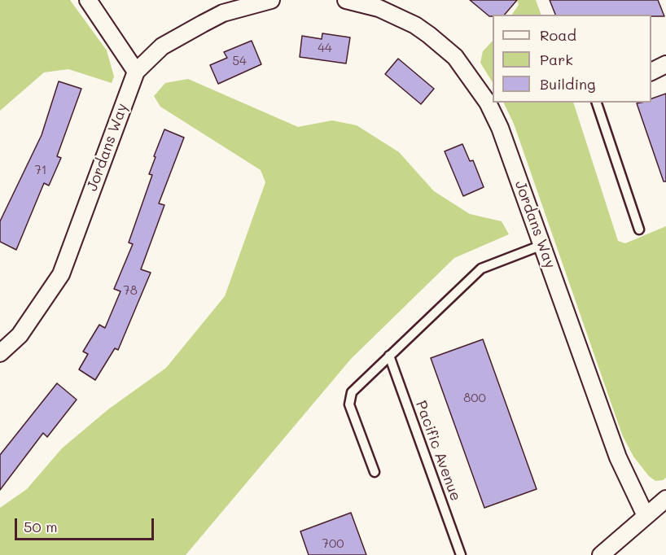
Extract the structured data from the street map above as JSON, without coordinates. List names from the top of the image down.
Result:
{
  "streets": {
    "street": ["Jordans Way"],
    "lane": ["Pacific Avenue"]
  },
  "house_numbers": [
    "44",
    "54",
    "71",
    "78",
    "800",
    "700"
  ],
  "legend": ["Road", "Park", "Building"],
  "scale_bar": "50 m"
}
